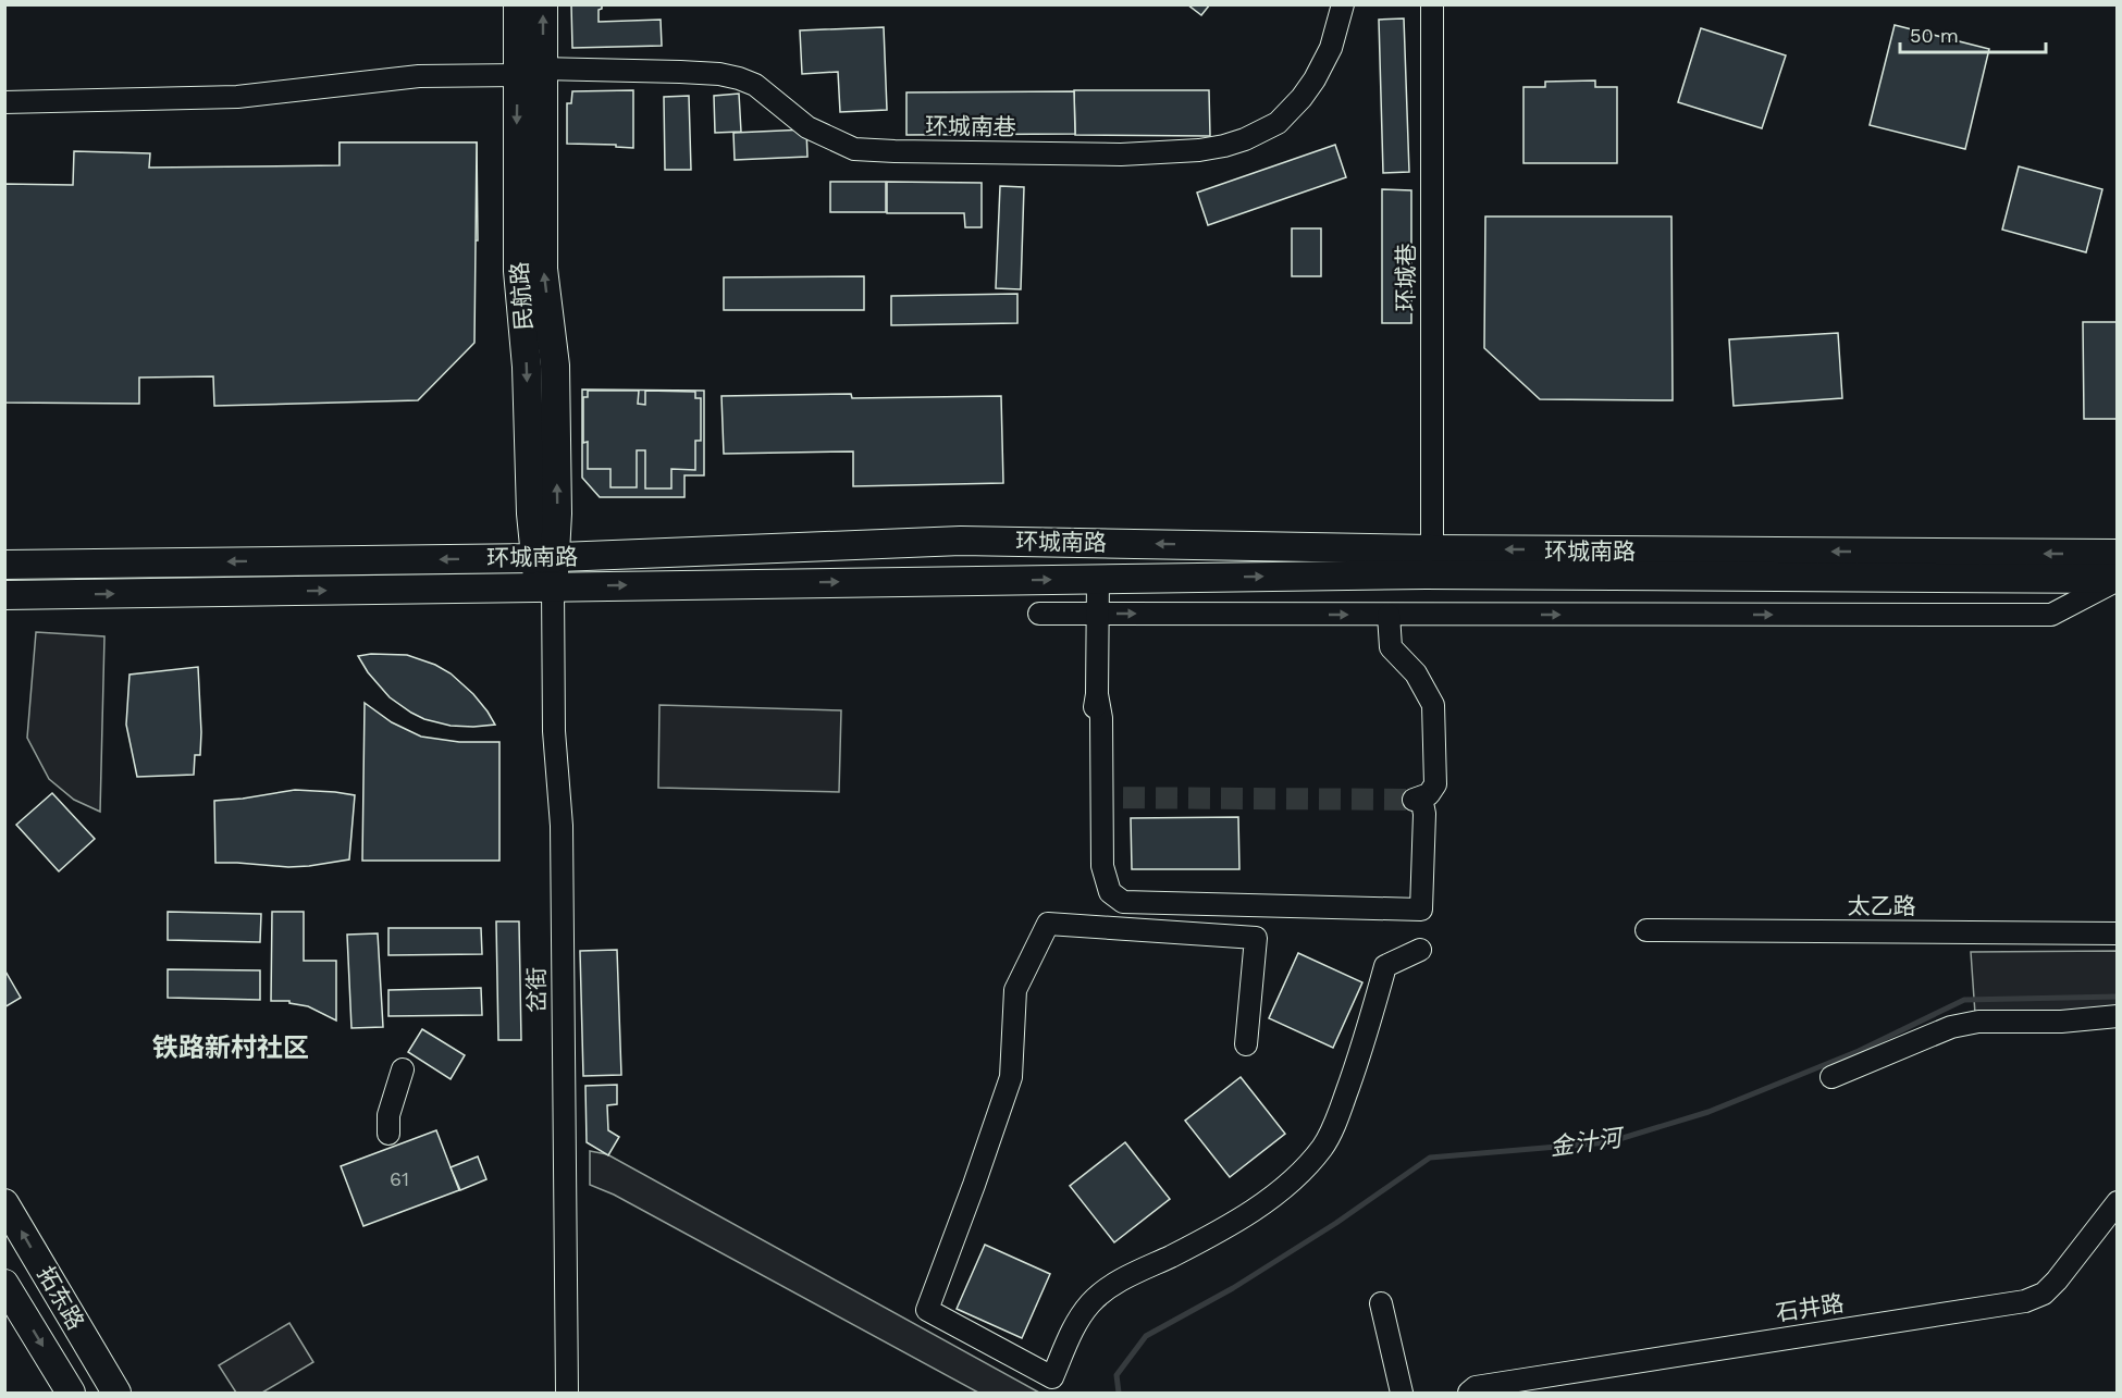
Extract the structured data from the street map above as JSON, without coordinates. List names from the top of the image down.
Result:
{
  "streets": {
    "main road": ["民航路", "环城南路", "拓东路"],
    "street": [
      "环城南巷",
      "环城巷",
      "太乙路",
      "岔街",
      "石井路"
    ]
  },
  "crossings": [
    ["环城南巷", "民航路"],
    ["环城巷", "环城南路"],
    ["民航路", "环城南路"],
    ["民航路", "岔街"],
    ["环城南路", "岔街"]
  ],
  "districts": ["铁路新村社区"],
  "water": ["金汁河"],
  "house_numbers": ["61"],
  "scale_bar": "50 m"
}
